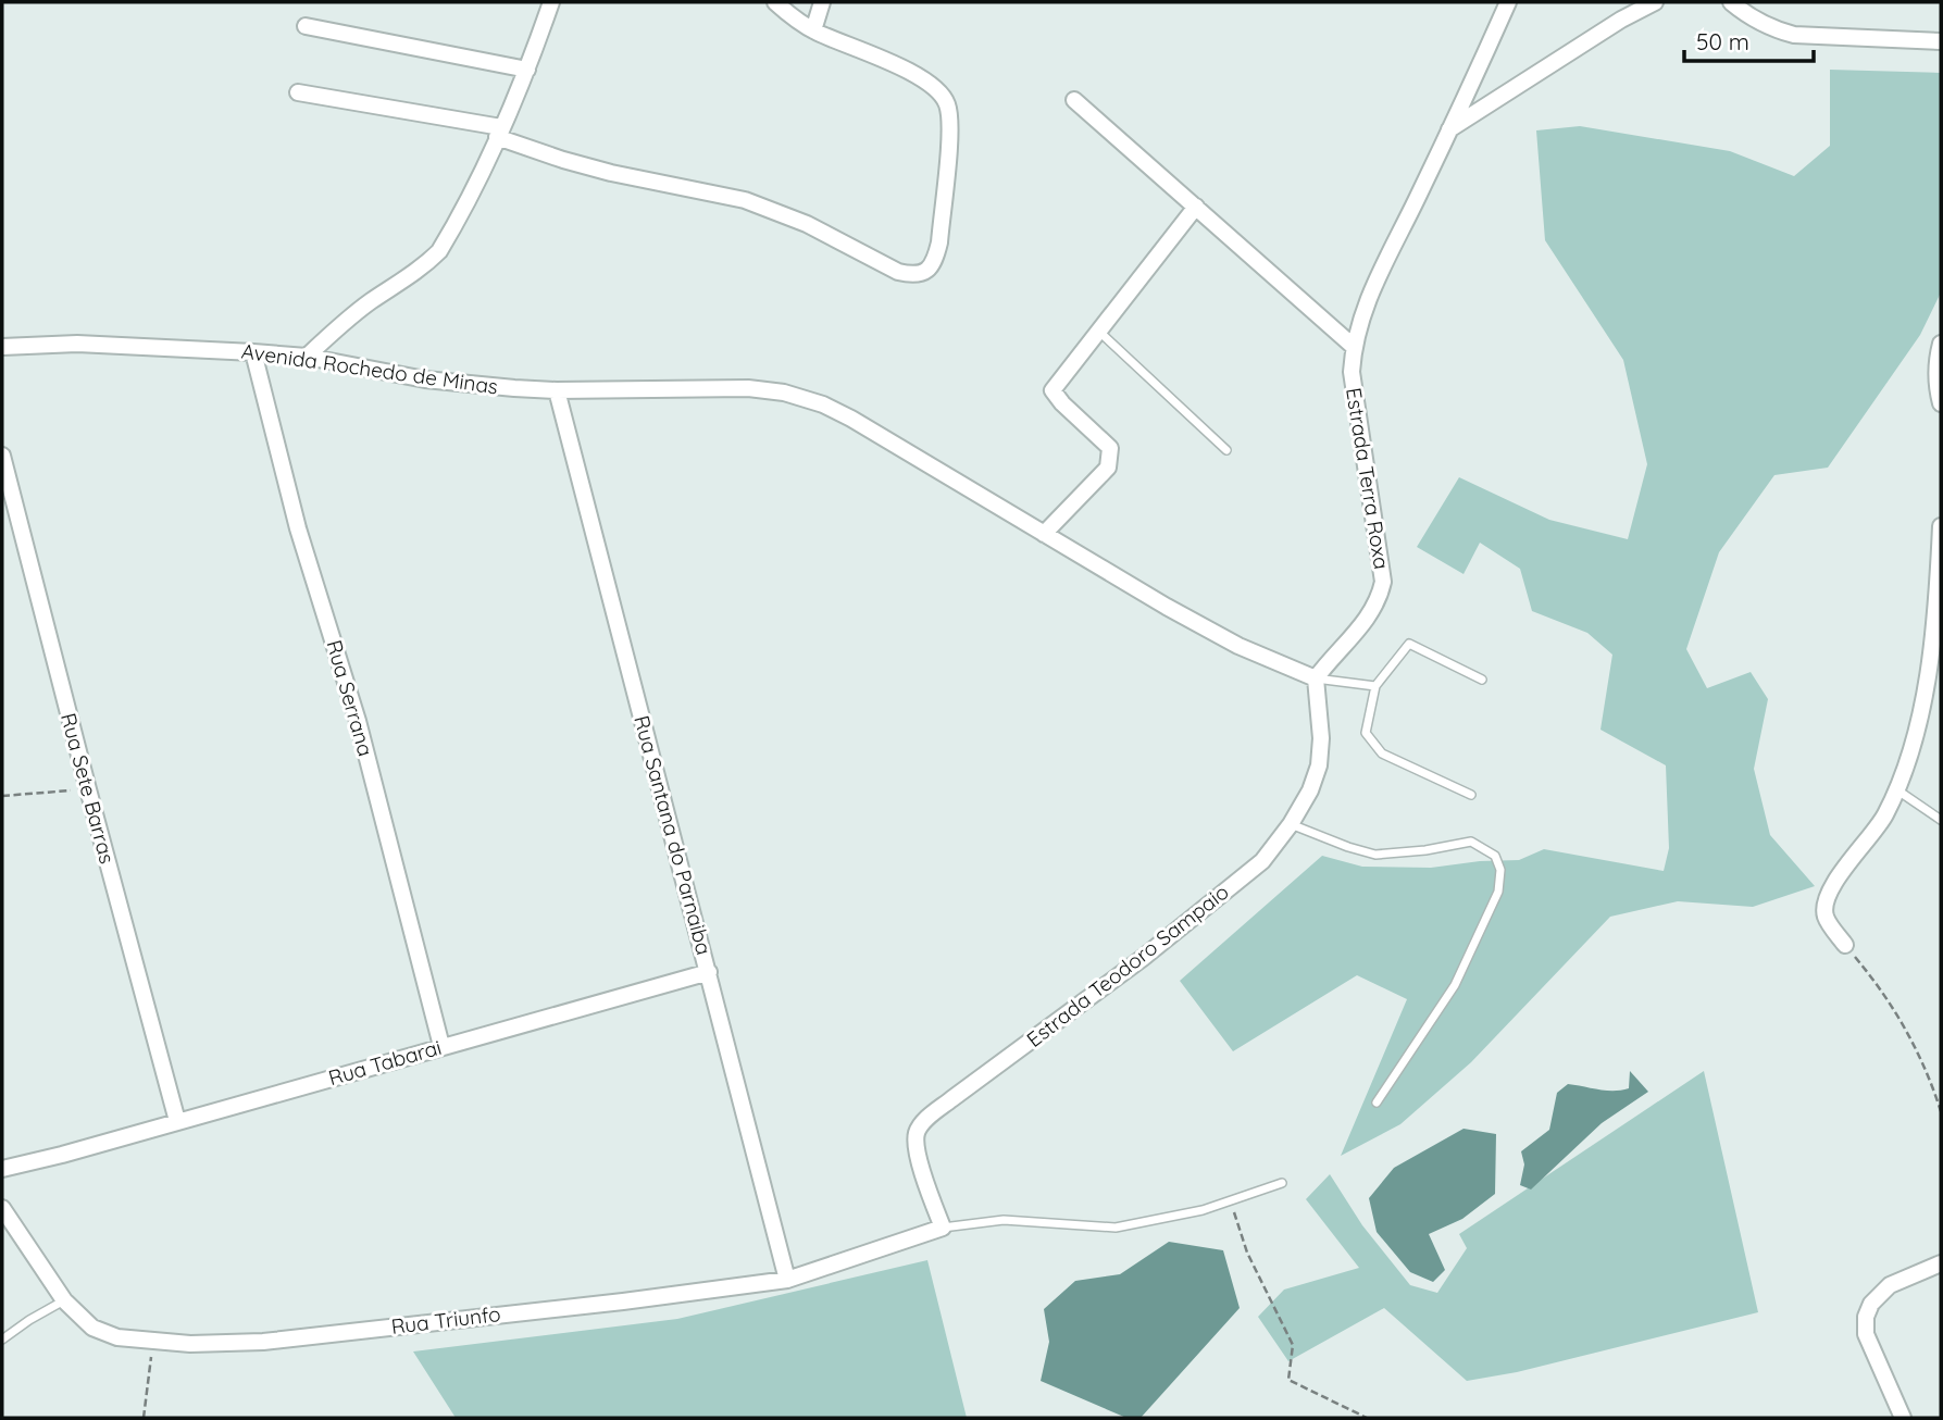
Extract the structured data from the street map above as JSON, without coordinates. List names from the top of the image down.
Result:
{
  "streets": {
    "street": [
      "Avenida Rochedo de Minas",
      "Estrada Terra Roxa",
      "Rua Serrana",
      "Rua Sete Barras",
      "Rua Santana do Parnaiba",
      "Estrada Teodoro Sampaio",
      "Rua Tabarai",
      "Rua Triunfo"
    ]
  },
  "crossings": [
    ["Avenida Rochedo de Minas", "Rua Serrana"],
    ["Avenida Rochedo de Minas", "Rua Santana do Parnaiba"],
    ["Estrada Terra Roxa", "Estrada Teodoro Sampaio"],
    ["Rua Serrana", "Rua Tabarai"],
    ["Rua Sete Barras", "Rua Tabarai"],
    ["Rua Santana do Parnaiba", "Rua Tabarai"],
    ["Rua Santana do Parnaiba", "Rua Triunfo"],
    ["Estrada Teodoro Sampaio", "Rua Triunfo"]
  ],
  "scale_bar": "50 m"
}
